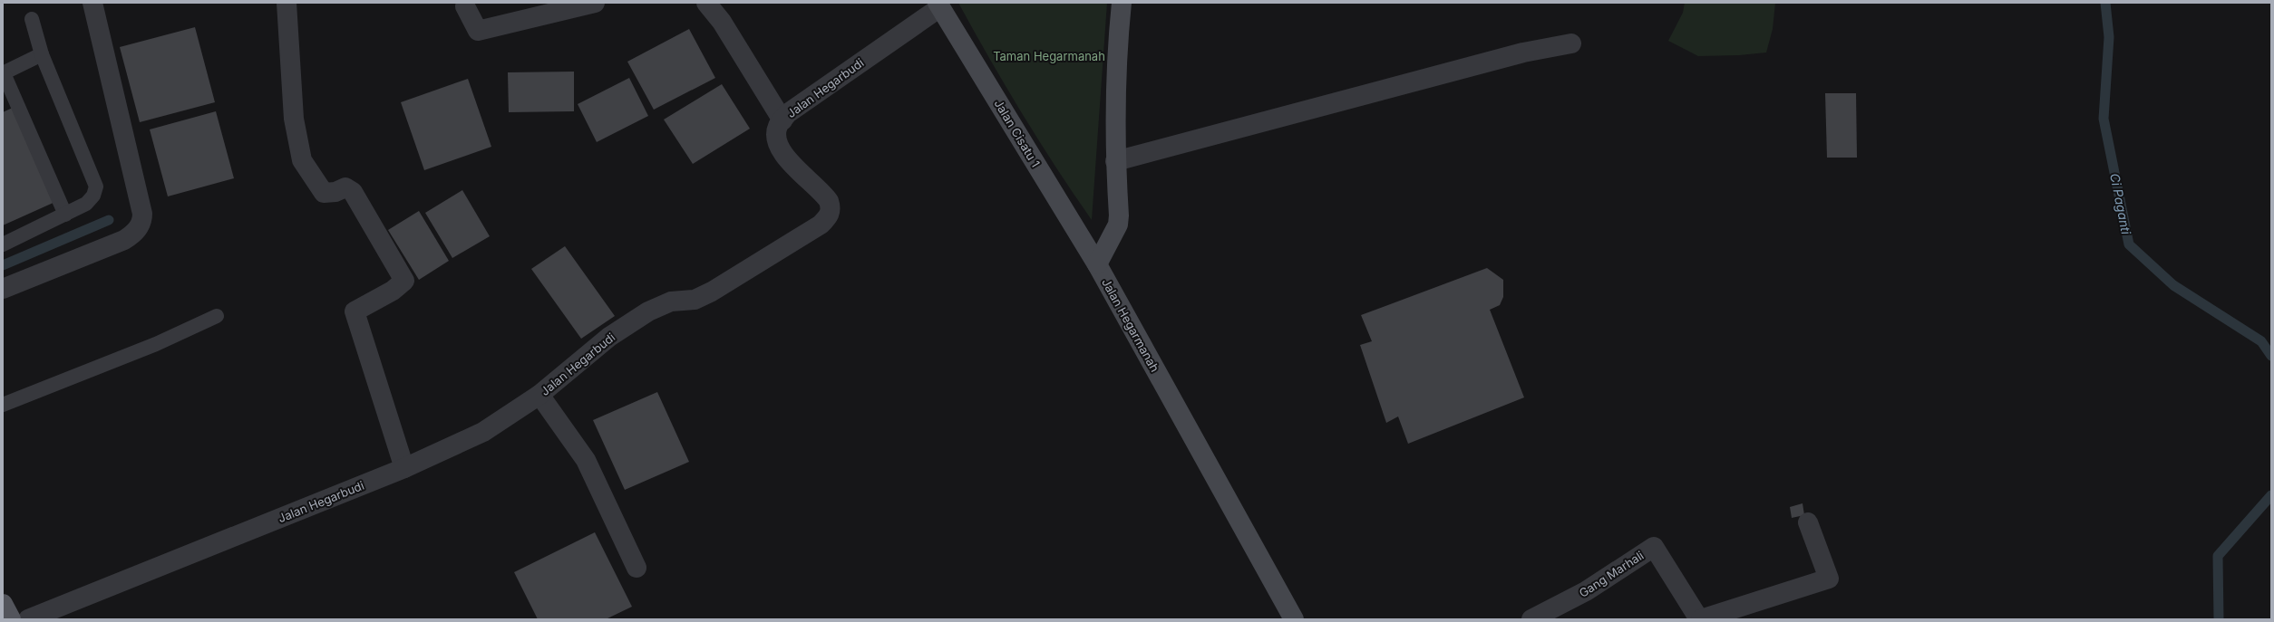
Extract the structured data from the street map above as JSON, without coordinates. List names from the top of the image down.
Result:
{
  "streets": {
    "street": [
      "Jalan Hegarbudi",
      "Jalan Cisatu 1",
      "Jalan Hegarmanah",
      "Gang Marhali"
    ]
  },
  "crossings": [
    ["Jalan Hegarbudi", "Jalan Cisatu 1"],
    ["Jalan Cisatu 1", "Jalan Hegarmanah"]
  ],
  "water": ["Ci Paganti"],
  "parks": ["Taman Hegarmanah"]
}
